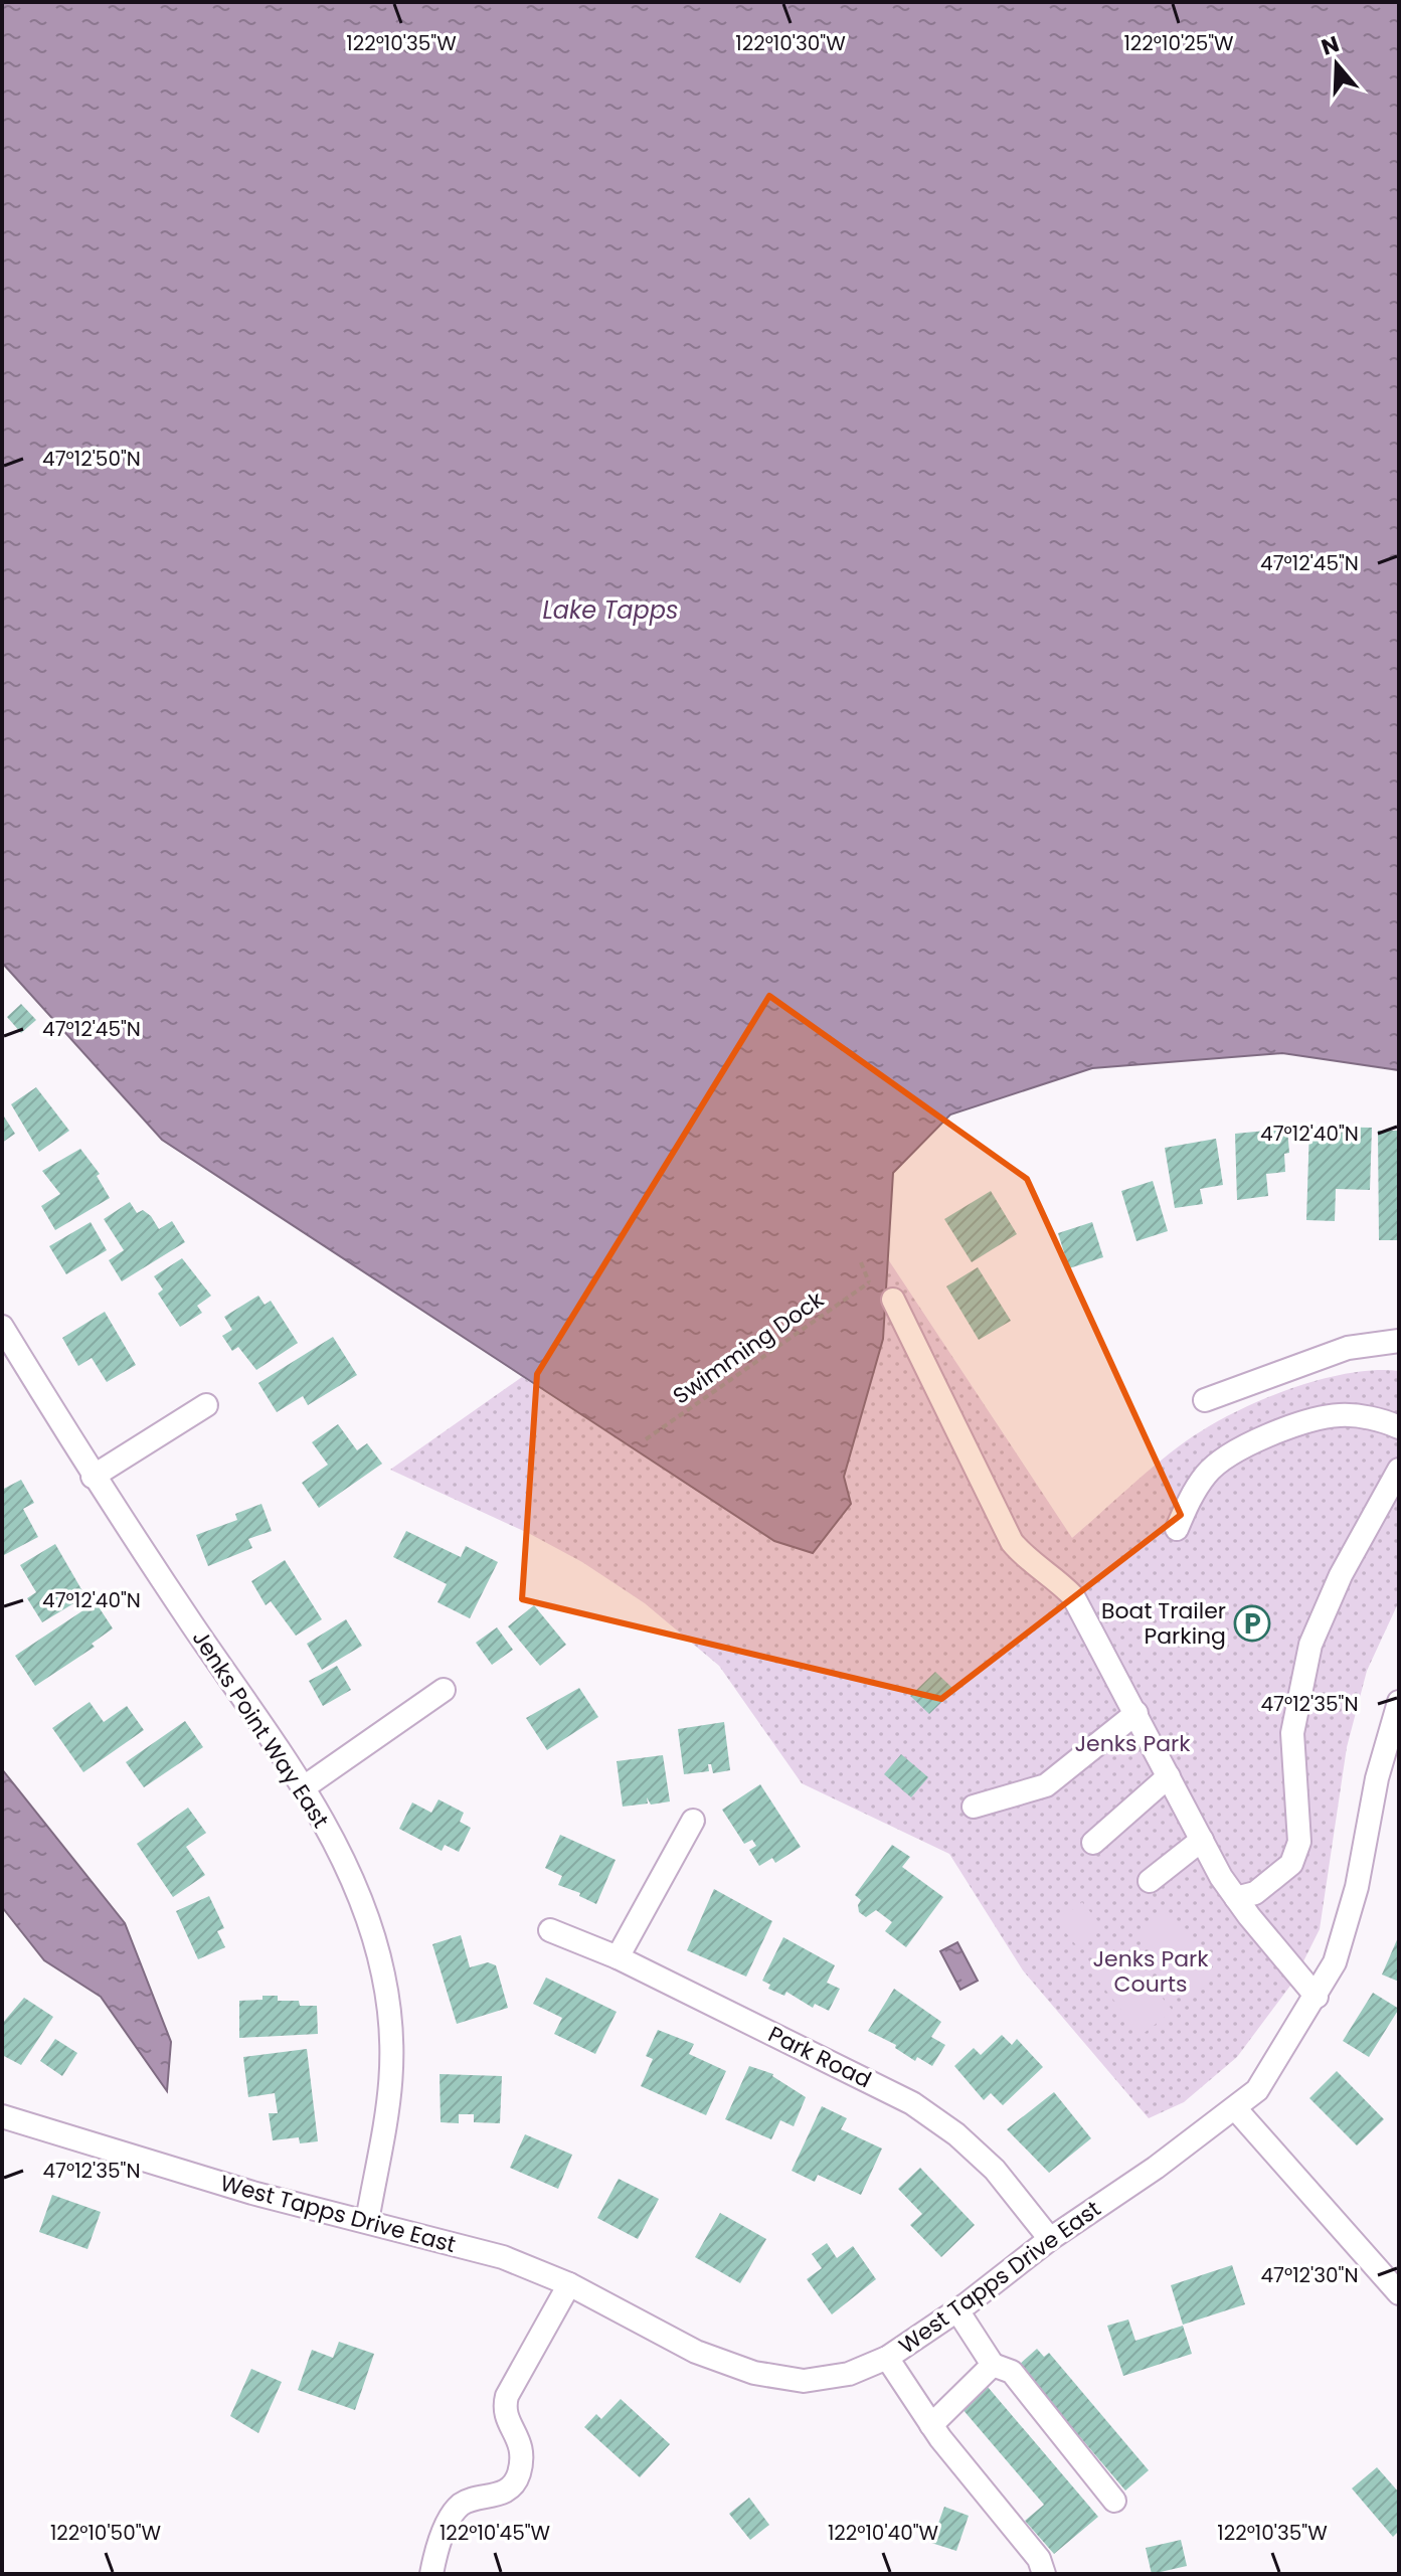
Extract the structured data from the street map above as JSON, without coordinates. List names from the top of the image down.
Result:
{
  "streets": {
    "street": ["Jenks Point Way East", "Park Road", "West Tapps Drive East"],
    "path": ["Swimming Dock"]
  },
  "crossings": [
    ["Jenks Point Way East", "West Tapps Drive East"],
    ["Park Road", "West Tapps Drive East"]
  ],
  "water": ["Lake Tapps"],
  "parks": ["Jenks Park", "Jenks Park Courts"],
  "places": {
    "parking": ["Boat Trailer Parking"]
  },
  "north": "top",
  "coordinates": [
    "122°10'35\"W",
    "122°10'30\"W",
    "122°10'25\"W",
    "47°12'50\"N",
    "47°12'45\"N",
    "47°12'40\"N",
    "47°12'35\"N",
    "47°12'30\"N",
    "122°10'50\"W",
    "122°10'45\"W",
    "122°10'40\"W"
  ]
}
